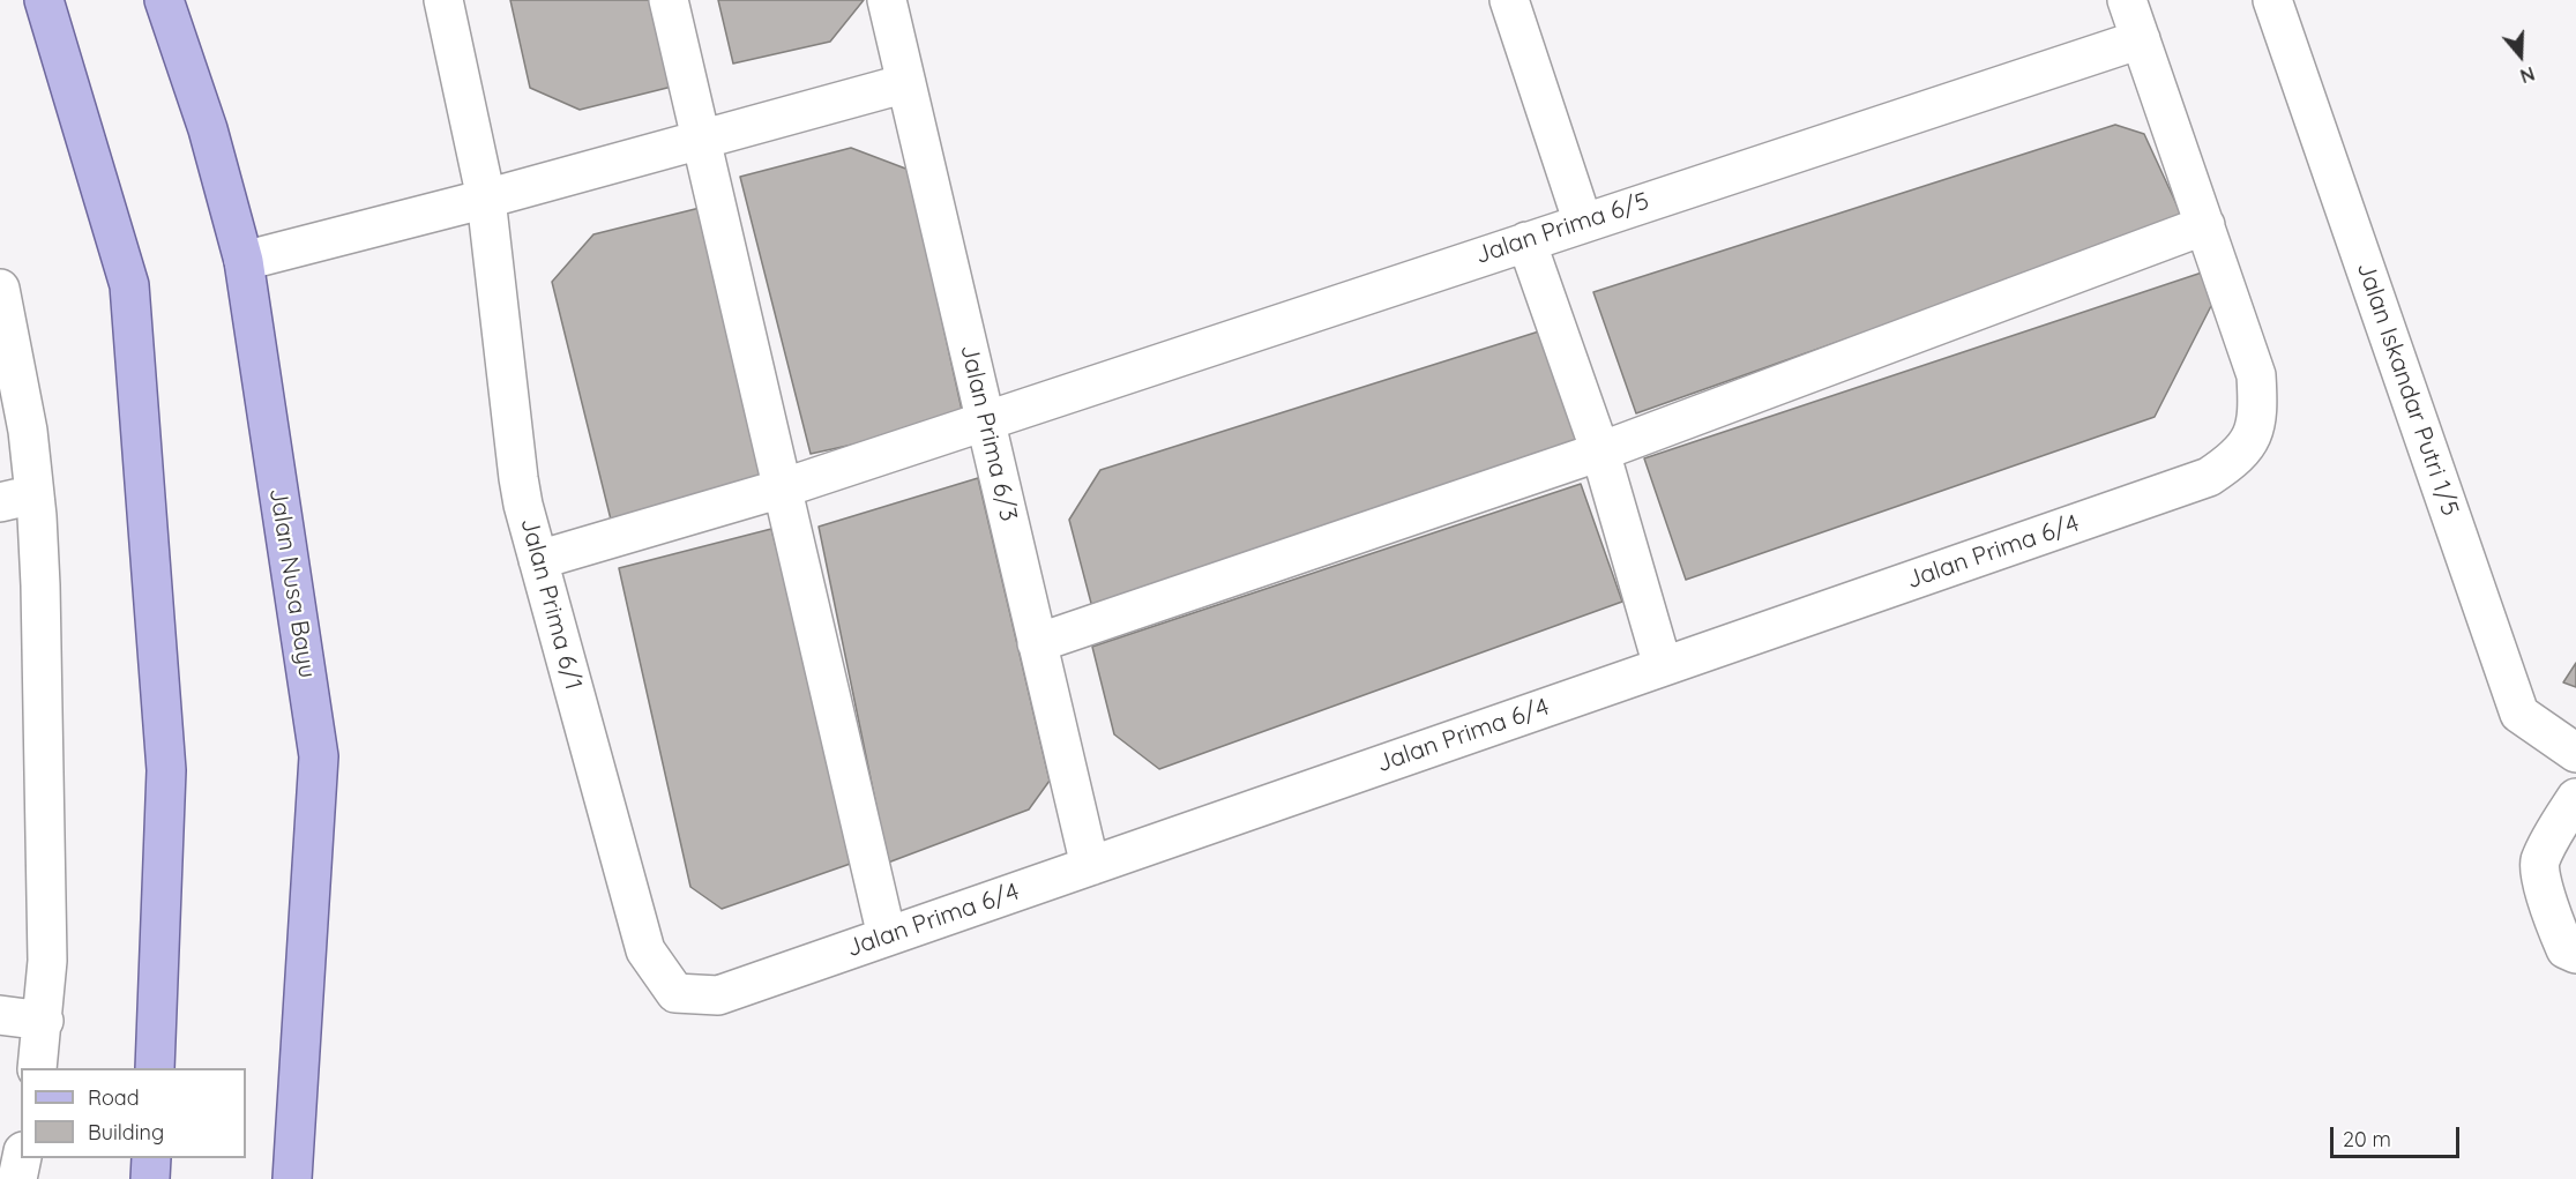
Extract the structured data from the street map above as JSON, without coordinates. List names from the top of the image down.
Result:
{
  "streets": {
    "main road": ["Jalan Nusa Bayu"],
    "street": [
      "Jalan Prima 6/5",
      "Jalan Iskandar Putri 1/5",
      "Jalan Prima 6/3",
      "Jalan Prima 6/4",
      "Jalan Prima 6/1"
    ]
  },
  "crossings": [
    ["Jalan Prima 6/5", "Jalan Prima 6/3"],
    ["Jalan Prima 6/5", "Jalan Prima 6/4"],
    ["Jalan Prima 6/5", "Jalan Prima 6/1"],
    ["Jalan Prima 6/3", "Jalan Prima 6/4"],
    ["Jalan Prima 6/4", "Jalan Prima 6/1"]
  ],
  "legend": ["Road", "Building"],
  "scale_bar": "20 m",
  "north": "bottom"
}
